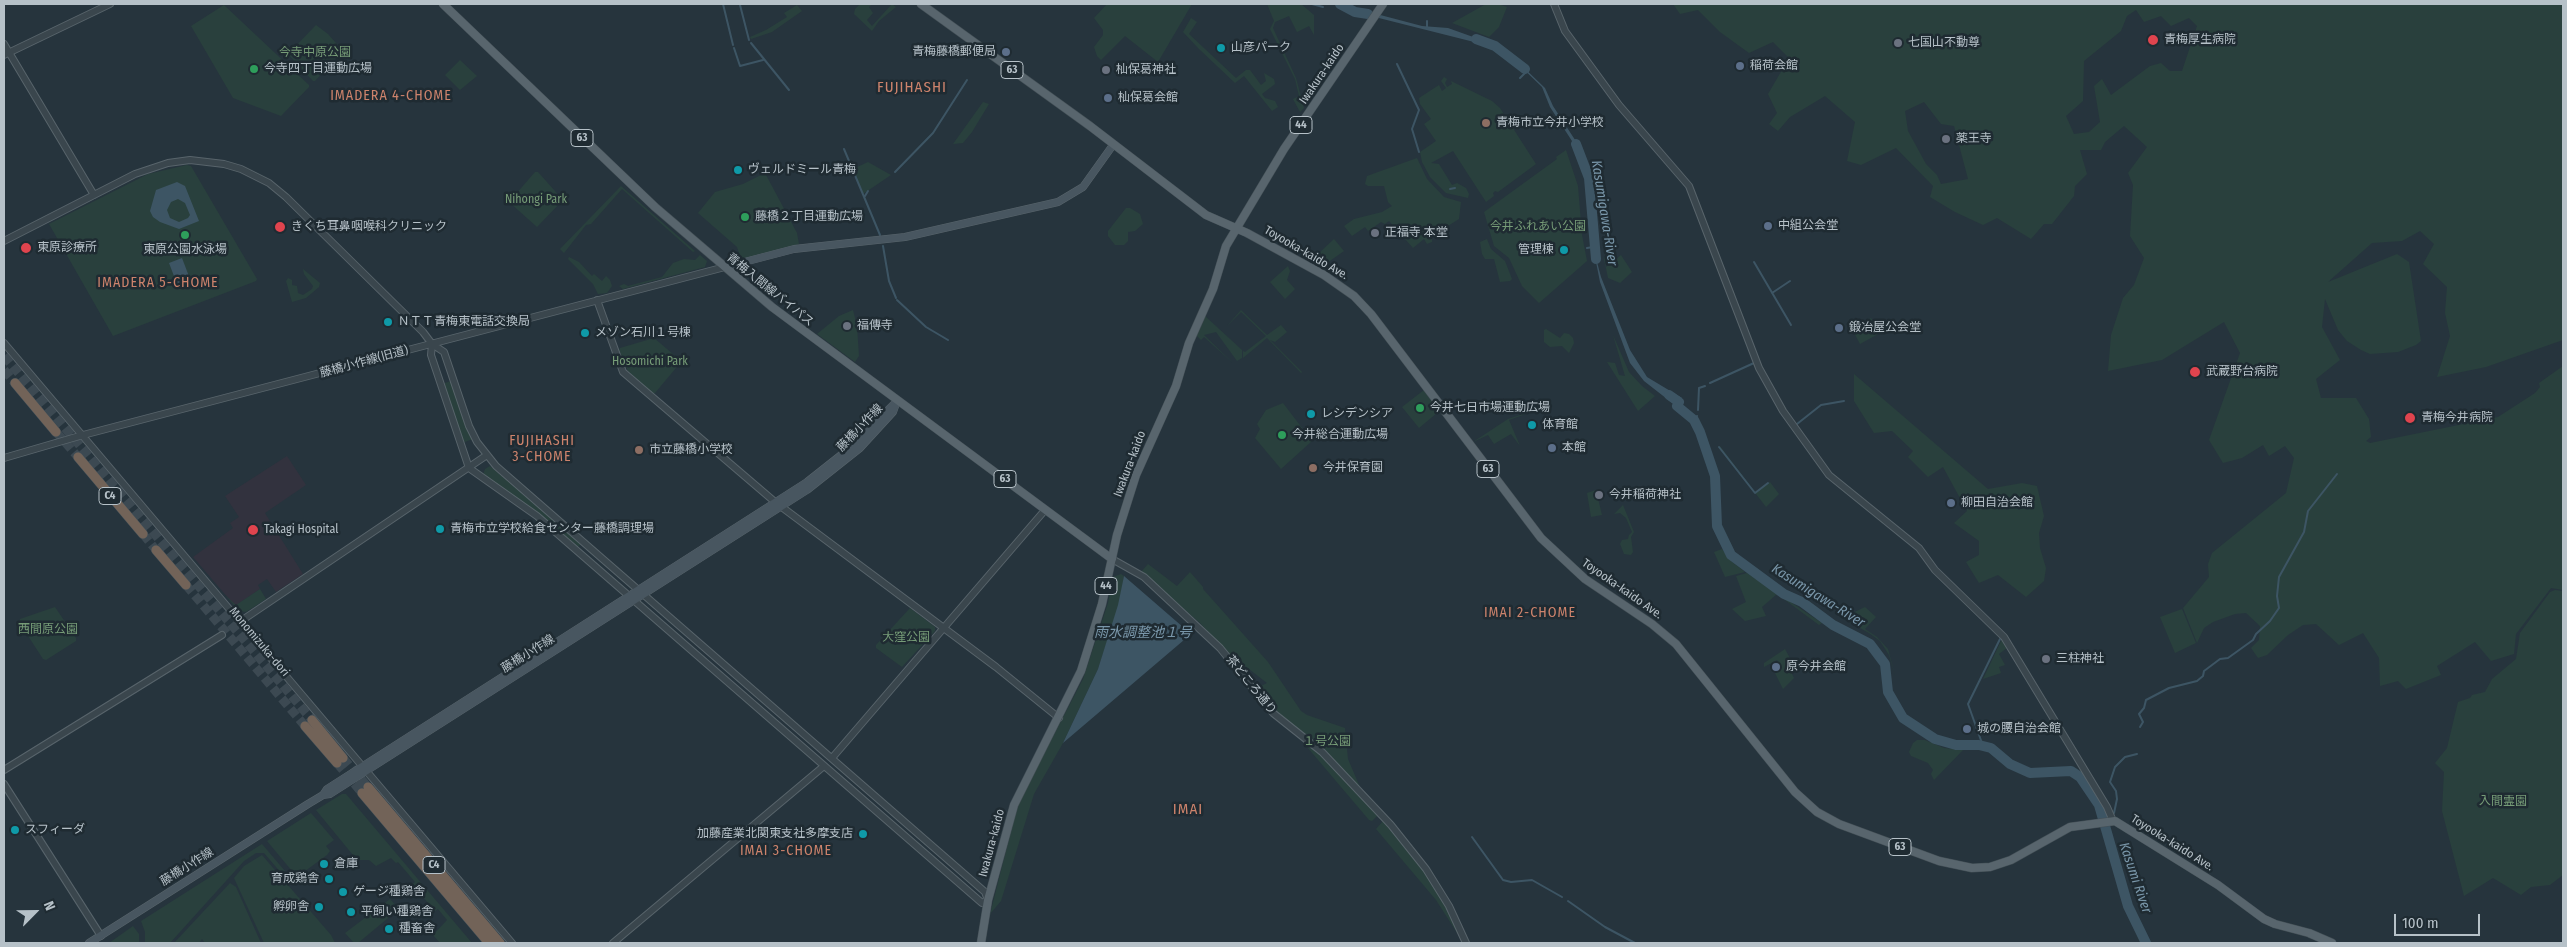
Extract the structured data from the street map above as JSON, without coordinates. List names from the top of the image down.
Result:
{
  "streets": {
    "highway": ["C4"],
    "main road": [
      "63",
      "Iwakura-kaido",
      "44",
      "Toyooka-kaido Ave.",
      "青梅入間線バイパス",
      "藤橋小作線"
    ],
    "street": ["藤橋小作線(旧道)", "Monomizuka-dori", "茶どころ通り"]
  },
  "crossings": [
    ["Iwakura-kaido", "Toyooka-kaido Ave."],
    ["Iwakura-kaido", "青梅入間線バイパス"],
    ["Iwakura-kaido", "茶どころ通り"],
    ["青梅入間線バイパス", "藤橋小作線(旧道)"],
    ["青梅入間線バイパス", "藤橋小作線"],
    ["青梅入間線バイパス", "茶どころ通り"],
    ["藤橋小作線(旧道)", "Monomizuka-dori"],
    ["藤橋小作線", "Monomizuka-dori"]
  ],
  "districts": [
    "FUJIHASHI",
    "IMADERA 4-CHOME",
    "IMADERA 5-CHOME",
    "FUJIHASHI 3-CHOME",
    "IMAI 2-CHOME",
    "IMAI",
    "IMAI 3-CHOME"
  ],
  "water": ["Kasumigawa-River", "雨水調整池１号", "Kasumi River"],
  "parks": [
    "今寺中原公園",
    "Nihongi Park",
    "今井ふれあい公園",
    "Hosomichi Park",
    "西間原公園",
    "大窪公園",
    "１号公園",
    "入間霊園"
  ],
  "places": [
    "青梅厚生病院",
    "七国山不動尊",
    "山彦パーク",
    "青梅藤橋郵便局",
    "稲荷会館",
    "今寺四丁目運動広場",
    "杣保葛神社",
    "杣保葛会館",
    "青梅市立今井小学校",
    "薬王寺",
    "ヴェルドミール青梅",
    "藤橋２丁目運動広場",
    "中組公会堂",
    "きくち耳鼻咽喉科クリニック",
    "正福寺 本堂",
    "東原公園水泳場",
    "東原診療所",
    "管理棟",
    "ＮＴＴ青梅東電話交換局",
    "福傳寺",
    "鍛冶屋公会堂",
    "メゾン石川１号棟",
    "武蔵野台病院",
    "今井七日市場運動広場",
    "レシデンシア",
    "青梅今井病院",
    "体育館",
    "今井総合運動広場",
    "本館",
    "市立藤橋小学校",
    "今井保育園",
    "今井稲荷神社",
    "柳田自治会館",
    "青梅市立学校給食センター藤橋調理場",
    "Takagi Hospital",
    "三柱神社",
    "原今井会館",
    "城の腰自治会館",
    "スフィーダ",
    "加藤産業北関東支社多摩支店",
    "倉庫",
    "育成鶏舎",
    "ゲージ種鶏舎",
    "孵卵舎",
    "平飼い種鶏舎",
    "種畜舎"
  ],
  "scale_bar": "100 m",
  "north": "top right"
}
